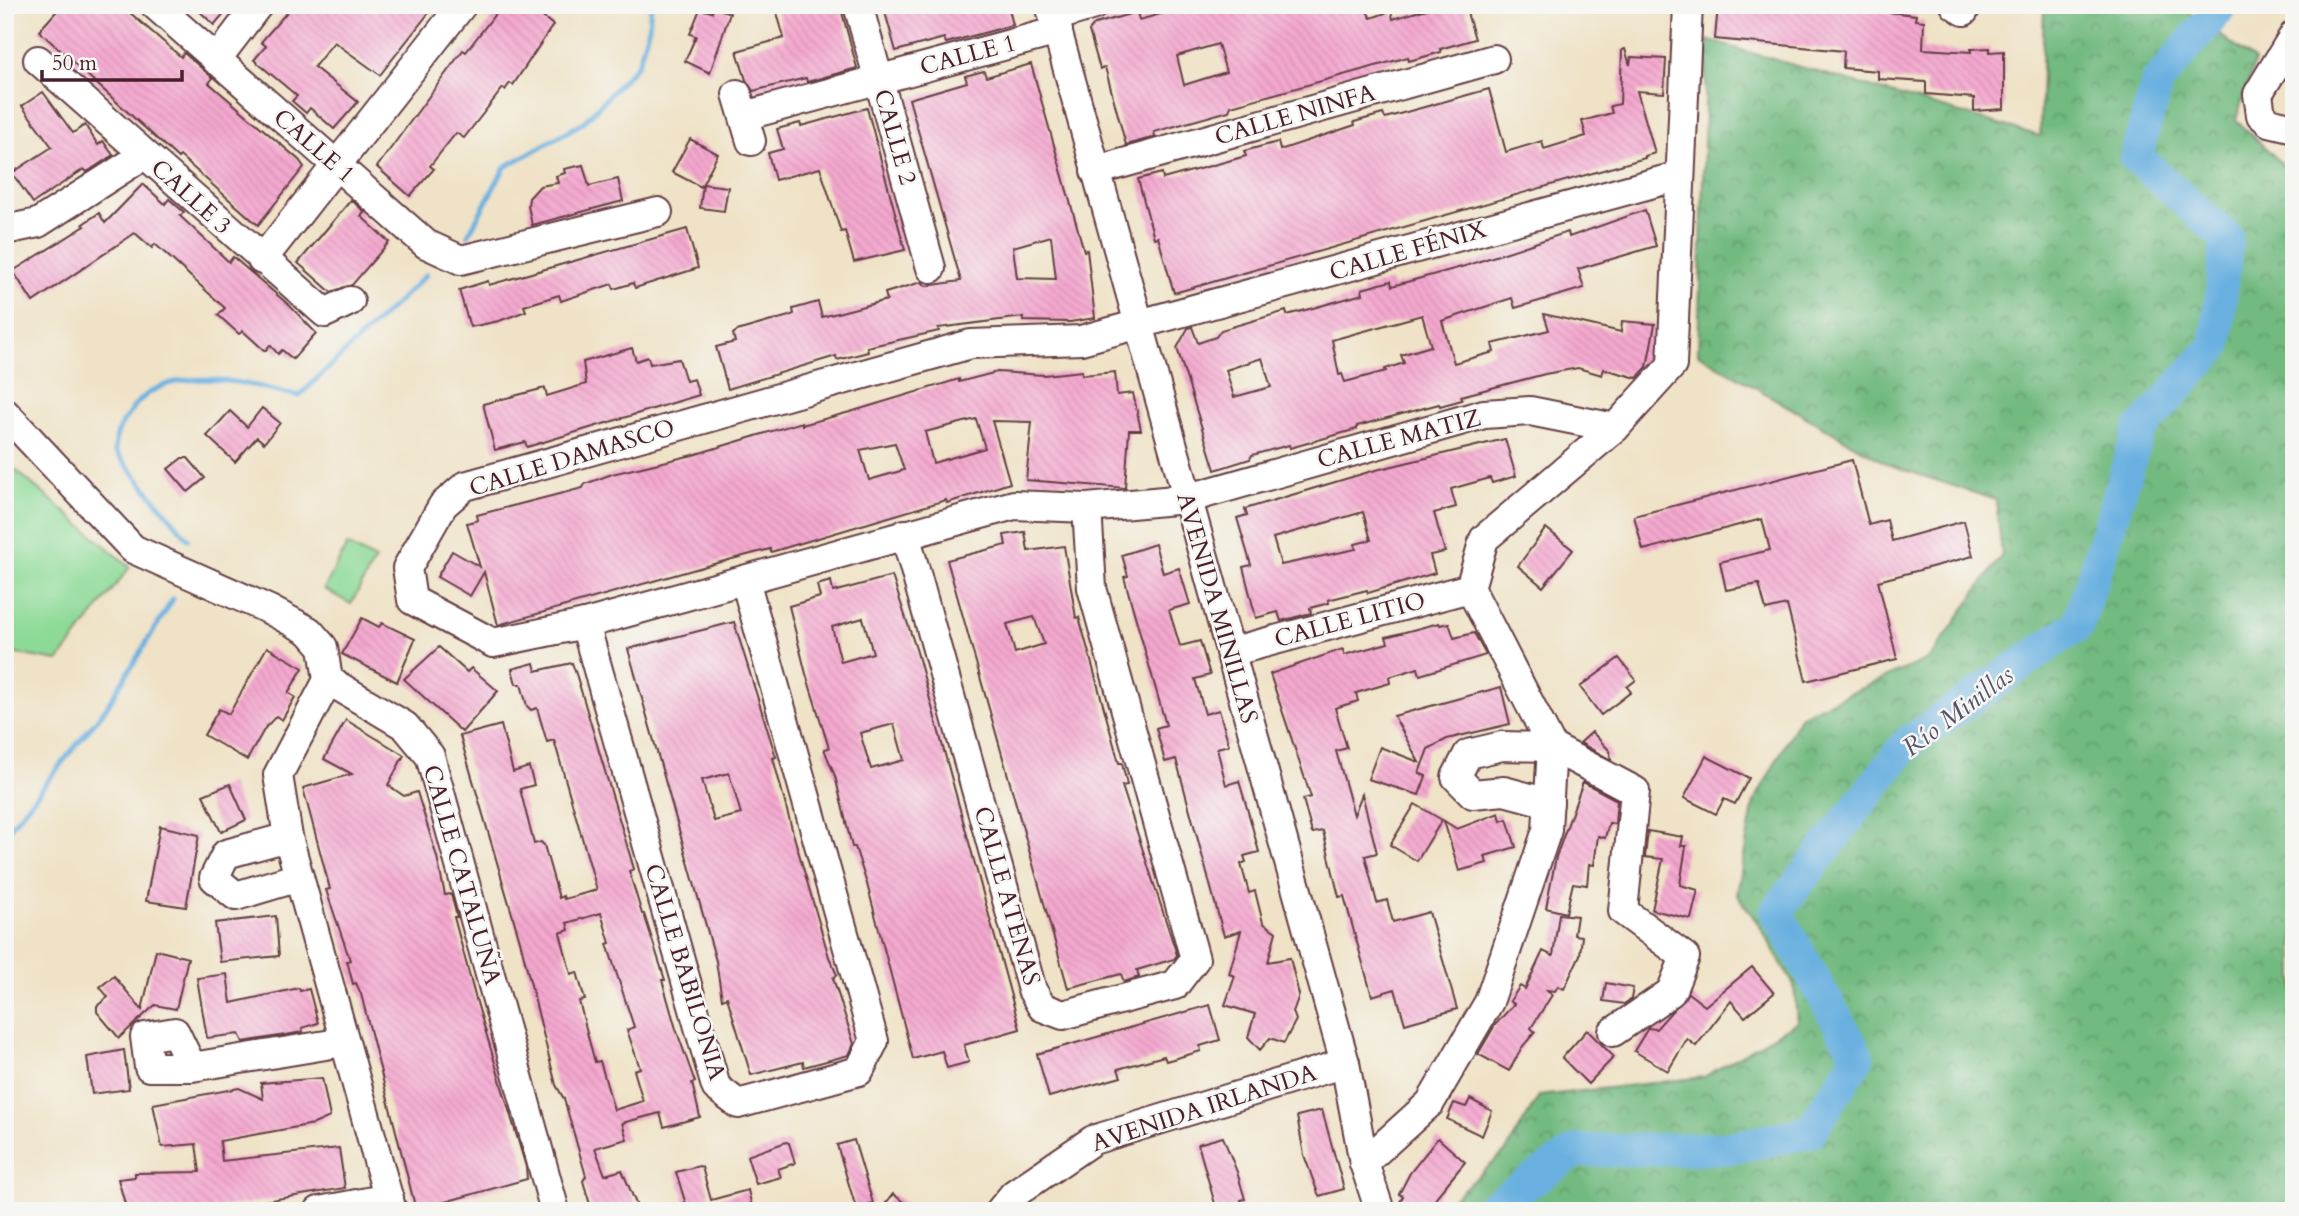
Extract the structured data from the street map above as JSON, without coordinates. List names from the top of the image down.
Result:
{
  "streets": {
    "street": [
      "CALLE 1",
      "CALLE NINFA",
      "CALLE 2",
      "CALLE 3",
      "CALLE FÉNIX",
      "CALLE MATIZ",
      "CALLE DAMASCO",
      "AVENIDA MINILLAS",
      "CALLE LITIO",
      "CALLE CATALUÑA",
      "CALLE ATENAS",
      "CALLE BABILONIA",
      "AVENIDA IRLANDA"
    ]
  },
  "crossings": [
    ["CALLE 1", "CALLE 2"],
    ["CALLE 1", "AVENIDA MINILLAS"],
    ["CALLE NINFA", "AVENIDA MINILLAS"],
    ["CALLE FÉNIX", "CALLE DAMASCO"],
    ["CALLE FÉNIX", "AVENIDA MINILLAS"],
    ["CALLE MATIZ", "CALLE DAMASCO"],
    ["CALLE MATIZ", "AVENIDA MINILLAS"],
    ["CALLE DAMASCO", "AVENIDA MINILLAS"],
    ["CALLE DAMASCO", "CALLE ATENAS"],
    ["CALLE DAMASCO", "CALLE BABILONIA"],
    ["AVENIDA MINILLAS", "CALLE LITIO"],
    ["AVENIDA MINILLAS", "AVENIDA IRLANDA"]
  ],
  "water": ["Río Minillas"],
  "scale_bar": "50 m"
}
